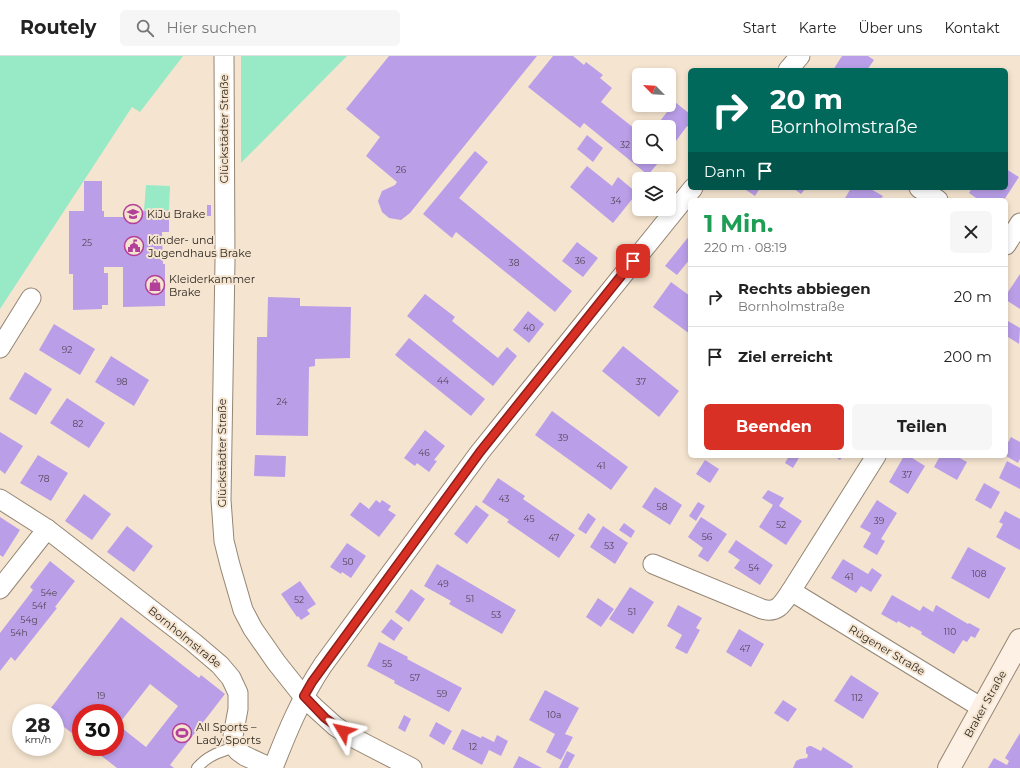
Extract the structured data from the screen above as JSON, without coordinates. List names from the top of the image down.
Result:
{
  "streets": {
    "main road": ["Braker Straße"],
    "street": ["Glückstädter Straße", "Bornholmstraße", "Rügener Straße"]
  },
  "crossings": [
    ["Rügener Straße", "Braker Straße"]
  ],
  "places": {
    "school or university": ["KiJu Brake"],
    "public building": ["Kinder- und Jugendhaus Brake"],
    "shop": ["Kleiderkammer Brake"],
    "sports": ["All Sports – Lady Sports"]
  },
  "house_numbers": [
    "32",
    "26",
    "34",
    "25",
    "36",
    "38",
    "40",
    "92",
    "44",
    "98",
    "37",
    "24",
    "82",
    "39",
    "46",
    "41",
    "37",
    "78",
    "43",
    "58",
    "45",
    "39",
    "52",
    "56",
    "47",
    "53",
    "50",
    "54",
    "108",
    "41",
    "49",
    "54e",
    "51",
    "52",
    "54f",
    "51",
    "53",
    "54g",
    "110",
    "54h",
    "47",
    "55",
    "57",
    "59",
    "19",
    "112",
    "10a",
    "12"
  ],
  "north": "top left",
  "page": {
    "header": "Routely",
    "search": "Hier suchen",
    "nav": [
      "Start",
      "Karte",
      "Über uns",
      "Kontakt"
    ],
    "turn": ["20 m", "Bornholmstraße"],
    "then": "Dann",
    "heading": ["1 Min.", "220 m · 08:19"],
    "list": [
      {
        "name": "Rechts abbiegen",
        "note": "Bornholmstraße",
        "value": "20 m"
      },
      {
        "name": "Ziel erreicht",
        "value": "200 m"
      }
    ],
    "buttons": ["Beenden", "Teilen"],
    "speed": "28 km/h",
    "limit": "30"
  }
}
